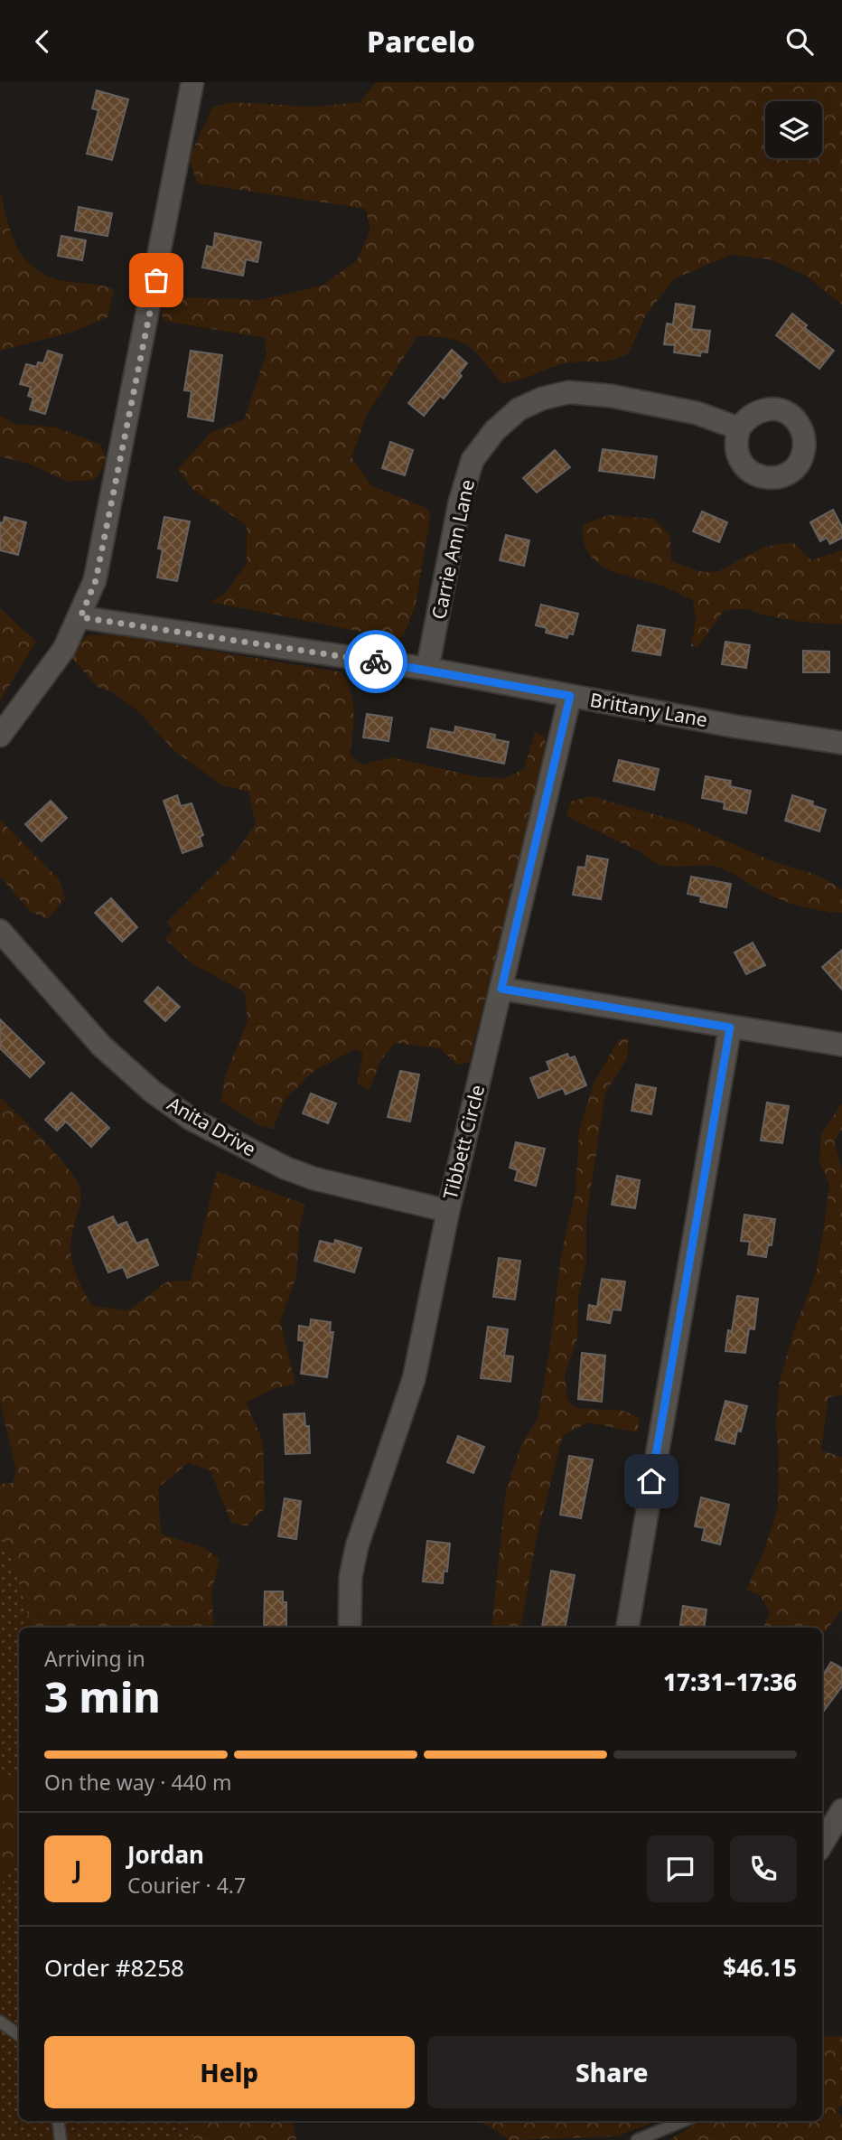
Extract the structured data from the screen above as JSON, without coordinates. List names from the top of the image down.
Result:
{
  "streets": {
    "street": [
      "Carrie Ann Lane",
      "Brittany Lane",
      "Anita Drive",
      "Tibbett Circle"
    ]
  },
  "crossings": [
    ["Carrie Ann Lane", "Brittany Lane"],
    ["Brittany Lane", "Tibbett Circle"],
    ["Anita Drive", "Tibbett Circle"]
  ],
  "page": {
    "header": "Parcelo",
    "heading": ["3 min", "Arriving in", "17:31–17:36"],
    "panel": [
      "Jordan",
      "Courier · 4.7",
      "Order #8258",
      "$46.15"
    ],
    "bar": "On the way · 440 m",
    "round": "J",
    "buttons": ["Help", "Share"]
  }
}
